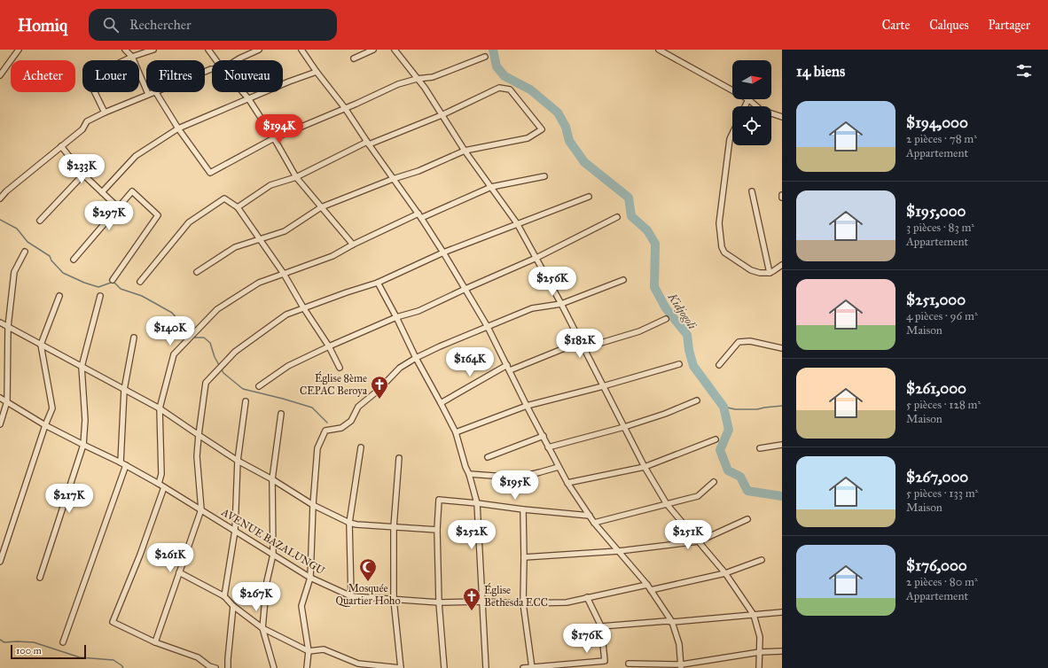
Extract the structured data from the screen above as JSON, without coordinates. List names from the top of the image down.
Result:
{
  "streets": {
    "street": ["AVENUE BAZALUNGU"]
  },
  "water": ["Kidjogoli"],
  "places": {
    "church": ["Église 8ème CEPAC Beroya", "Église Bethesda ECC"],
    "mosque": ["Mosquée Quartier Hoho"]
  },
  "scale_bar": "100 m",
  "north": "right",
  "page": {
    "header": "Homiq",
    "search": "Rechercher",
    "nav": ["Carte", "Calques", "Partager"],
    "heading": "14 biens",
    "chip": [
      "Acheter",
      "Louer",
      "Filtres",
      "Nouveau"
    ],
    "list": [
      {
        "name": "$194,000",
        "note": "2 pièces · 78 m² · Appartement"
      },
      {
        "name": "$195,000",
        "note": "3 pièces · 83 m² · Appartement"
      },
      {
        "name": "$251,000",
        "note": "4 pièces · 96 m² · Maison"
      },
      {
        "name": "$261,000",
        "note": "5 pièces · 128 m² · Maison"
      },
      {
        "name": "$267,000",
        "note": "5 pièces · 133 m² · Maison"
      },
      {
        "name": "$176,000",
        "note": "2 pièces · 80 m² · Appartement"
      }
    ],
    "price": [
      "$194K",
      "$233K",
      "$297K",
      "$256K",
      "$140K",
      "$182K",
      "$164K",
      "$195K",
      "$217K",
      "$252K",
      "$251K",
      "$261K",
      "$267K",
      "$176K"
    ],
    "scale": "100 m"
  }
}
